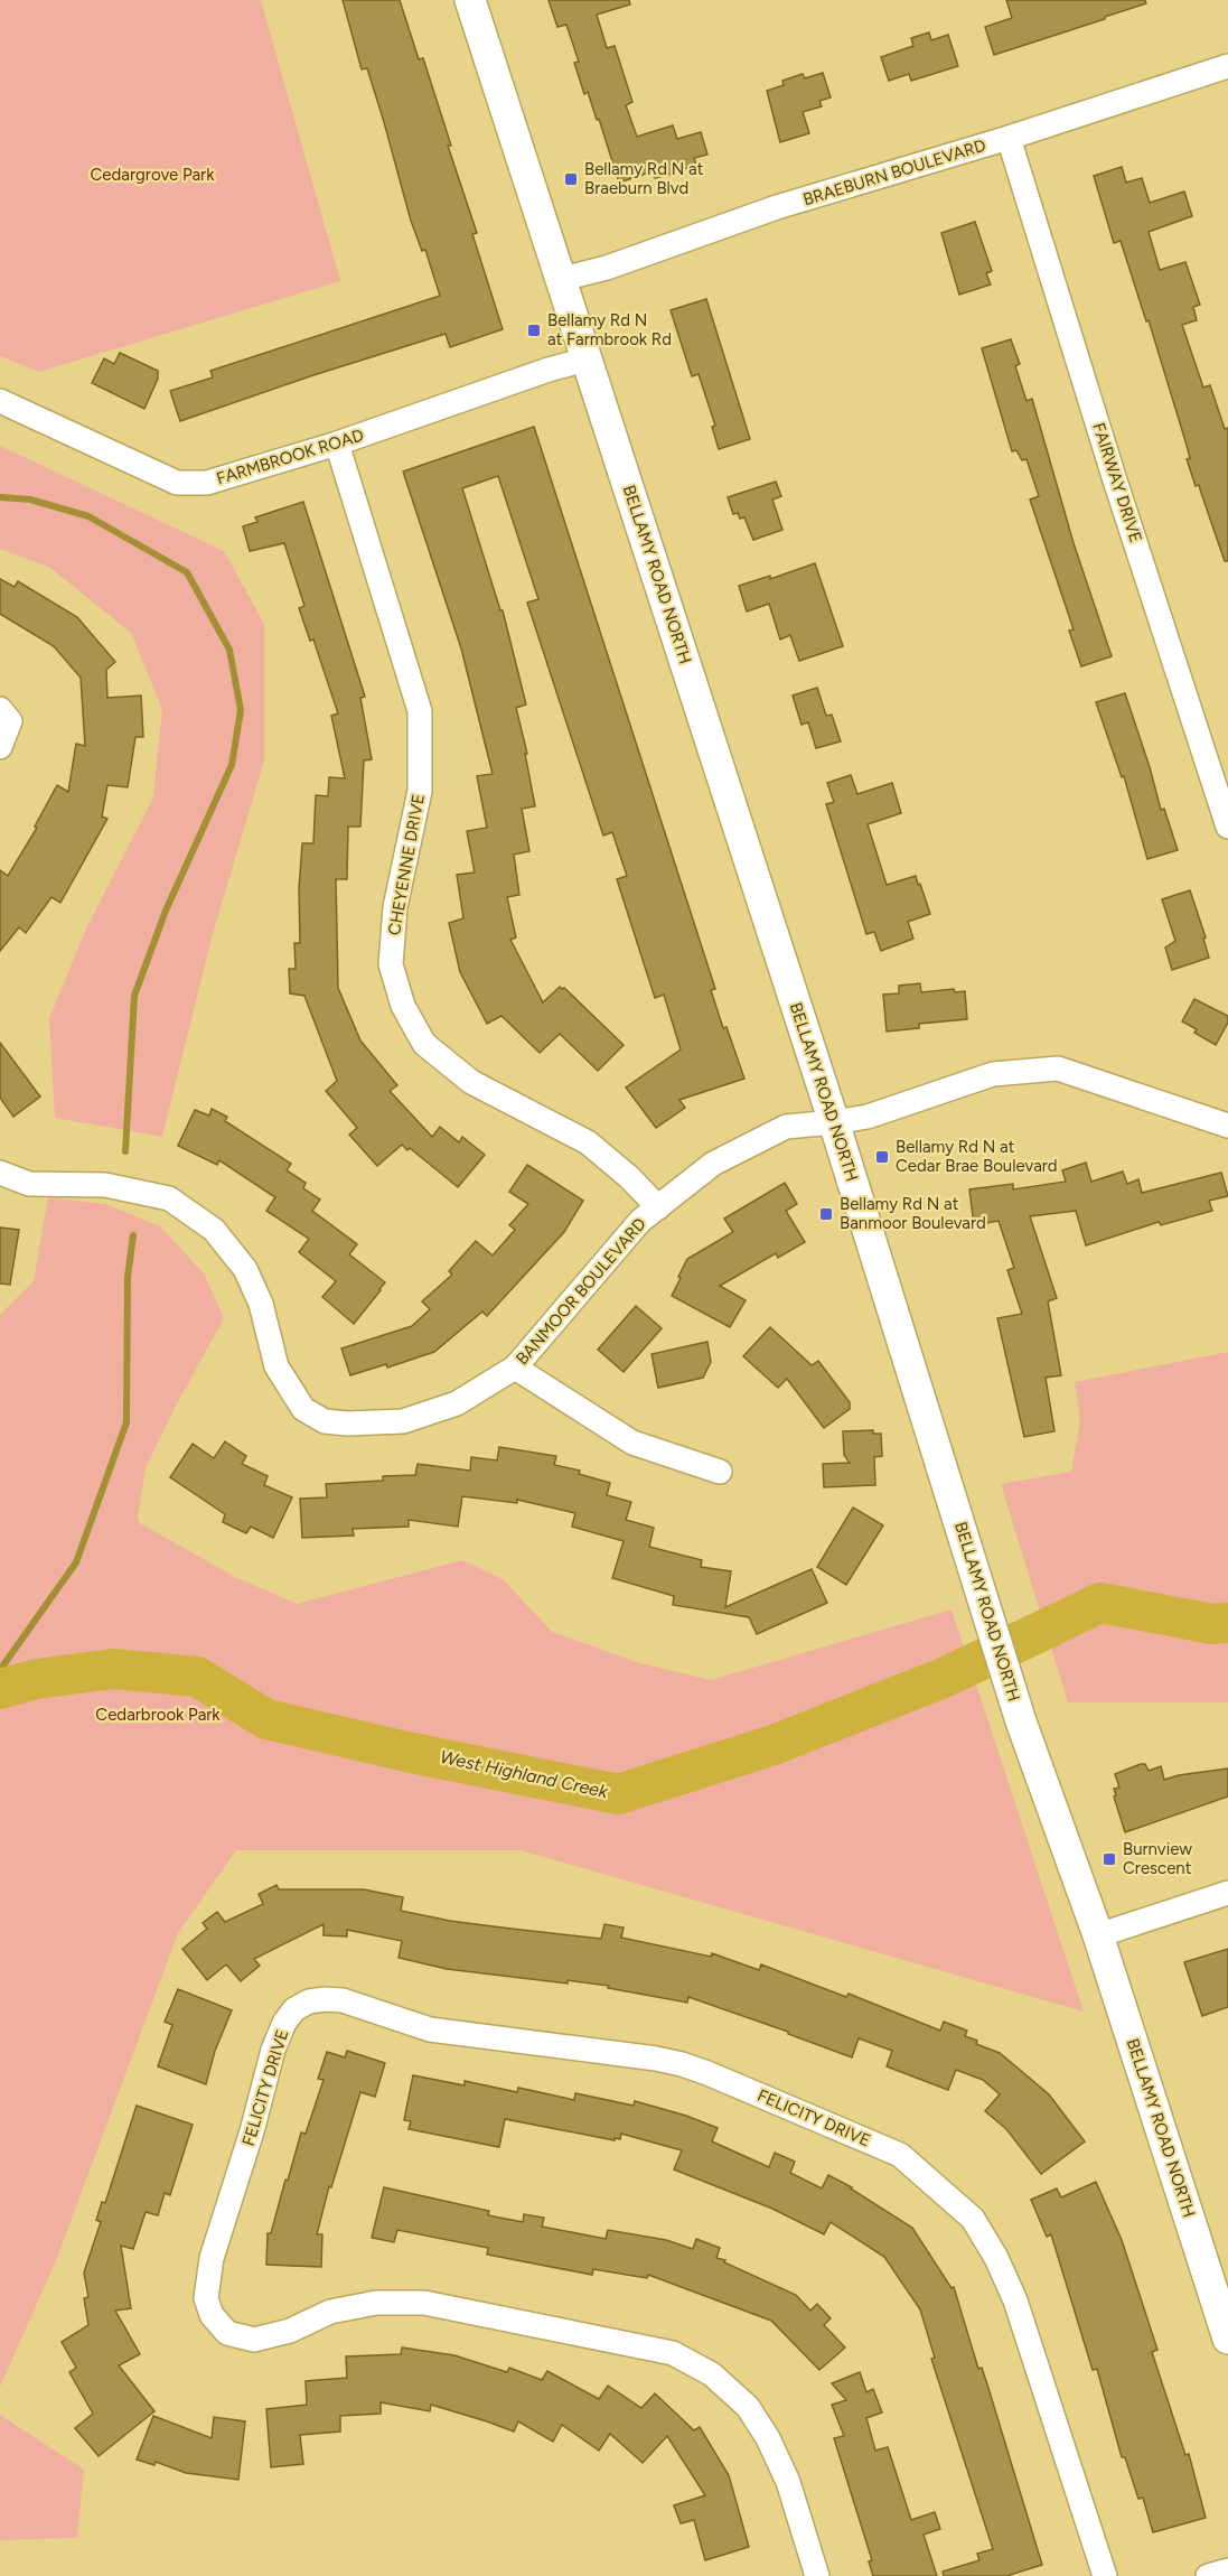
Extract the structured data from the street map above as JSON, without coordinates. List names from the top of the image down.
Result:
{
  "streets": {
    "street": [
      "BRAEBURN BOULEVARD",
      "FARMBROOK ROAD",
      "FAIRWAY DRIVE",
      "BELLAMY ROAD NORTH",
      "CHEYENNE DRIVE",
      "BANMOOR BOULEVARD",
      "FELICITY DRIVE"
    ]
  },
  "crossings": [
    ["BRAEBURN BOULEVARD", "FAIRWAY DRIVE"],
    ["BRAEBURN BOULEVARD", "BELLAMY ROAD NORTH"],
    ["FARMBROOK ROAD", "BELLAMY ROAD NORTH"],
    ["FARMBROOK ROAD", "CHEYENNE DRIVE"],
    ["BELLAMY ROAD NORTH", "BANMOOR BOULEVARD"],
    ["CHEYENNE DRIVE", "BANMOOR BOULEVARD"]
  ],
  "water": ["West Highland Creek"],
  "parks": ["Cedargrove Park", "Cedarbrook Park"],
  "places": {
    "transit": [
      "Bellamy Rd N at Braeburn Blvd",
      "Bellamy Rd N at Farmbrook Rd",
      "Bellamy Rd N at Cedar Brae Boulevard",
      "Bellamy Rd N at Banmoor Boulevard",
      "Burnview Crescent"
    ]
  }
}
